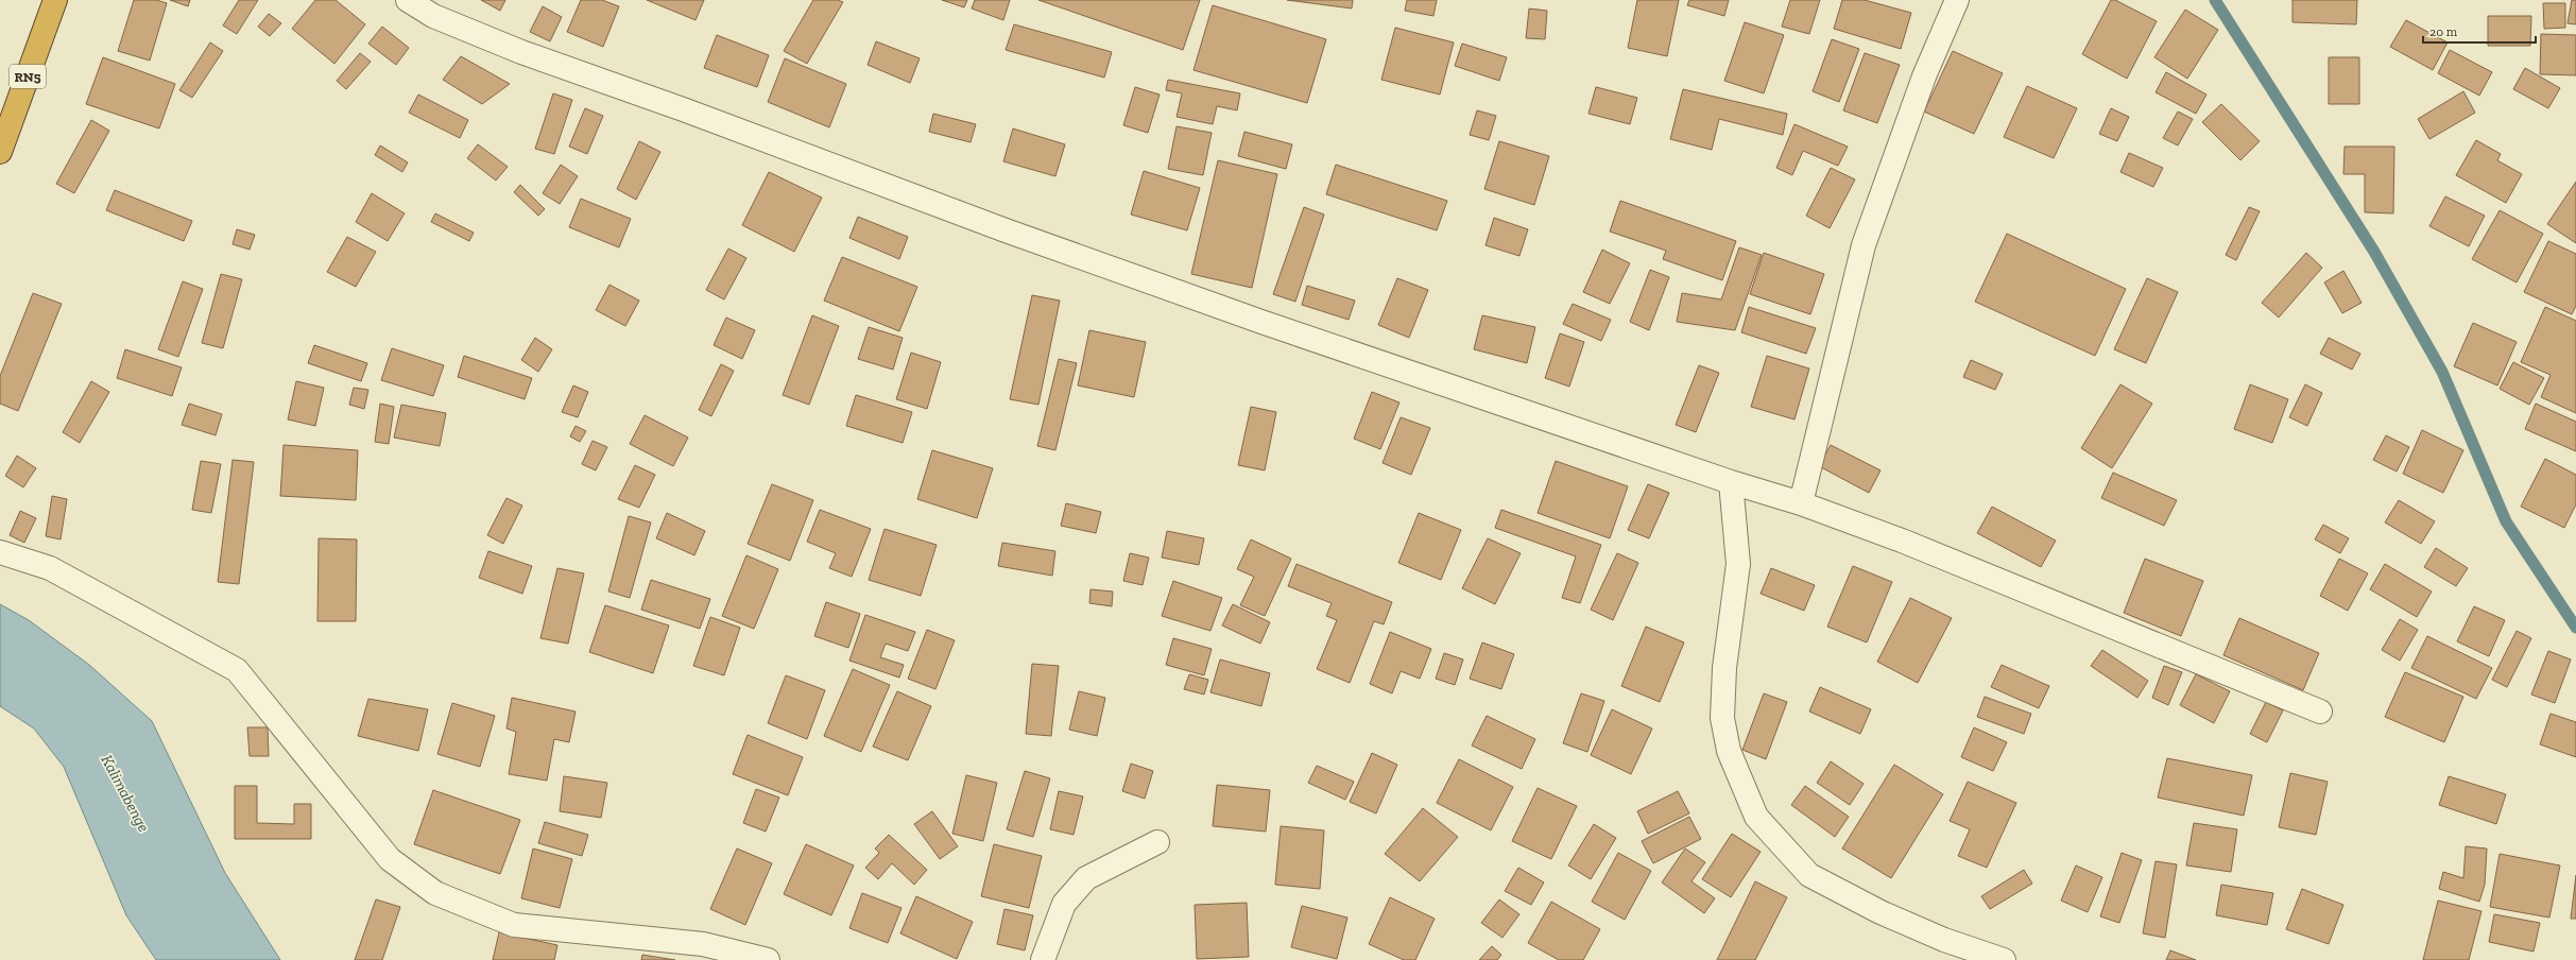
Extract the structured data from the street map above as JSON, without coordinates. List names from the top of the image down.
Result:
{
  "streets": {
    "highway": ["RN5"]
  },
  "water": ["Kalimabenge"],
  "scale_bar": "20 m"
}
